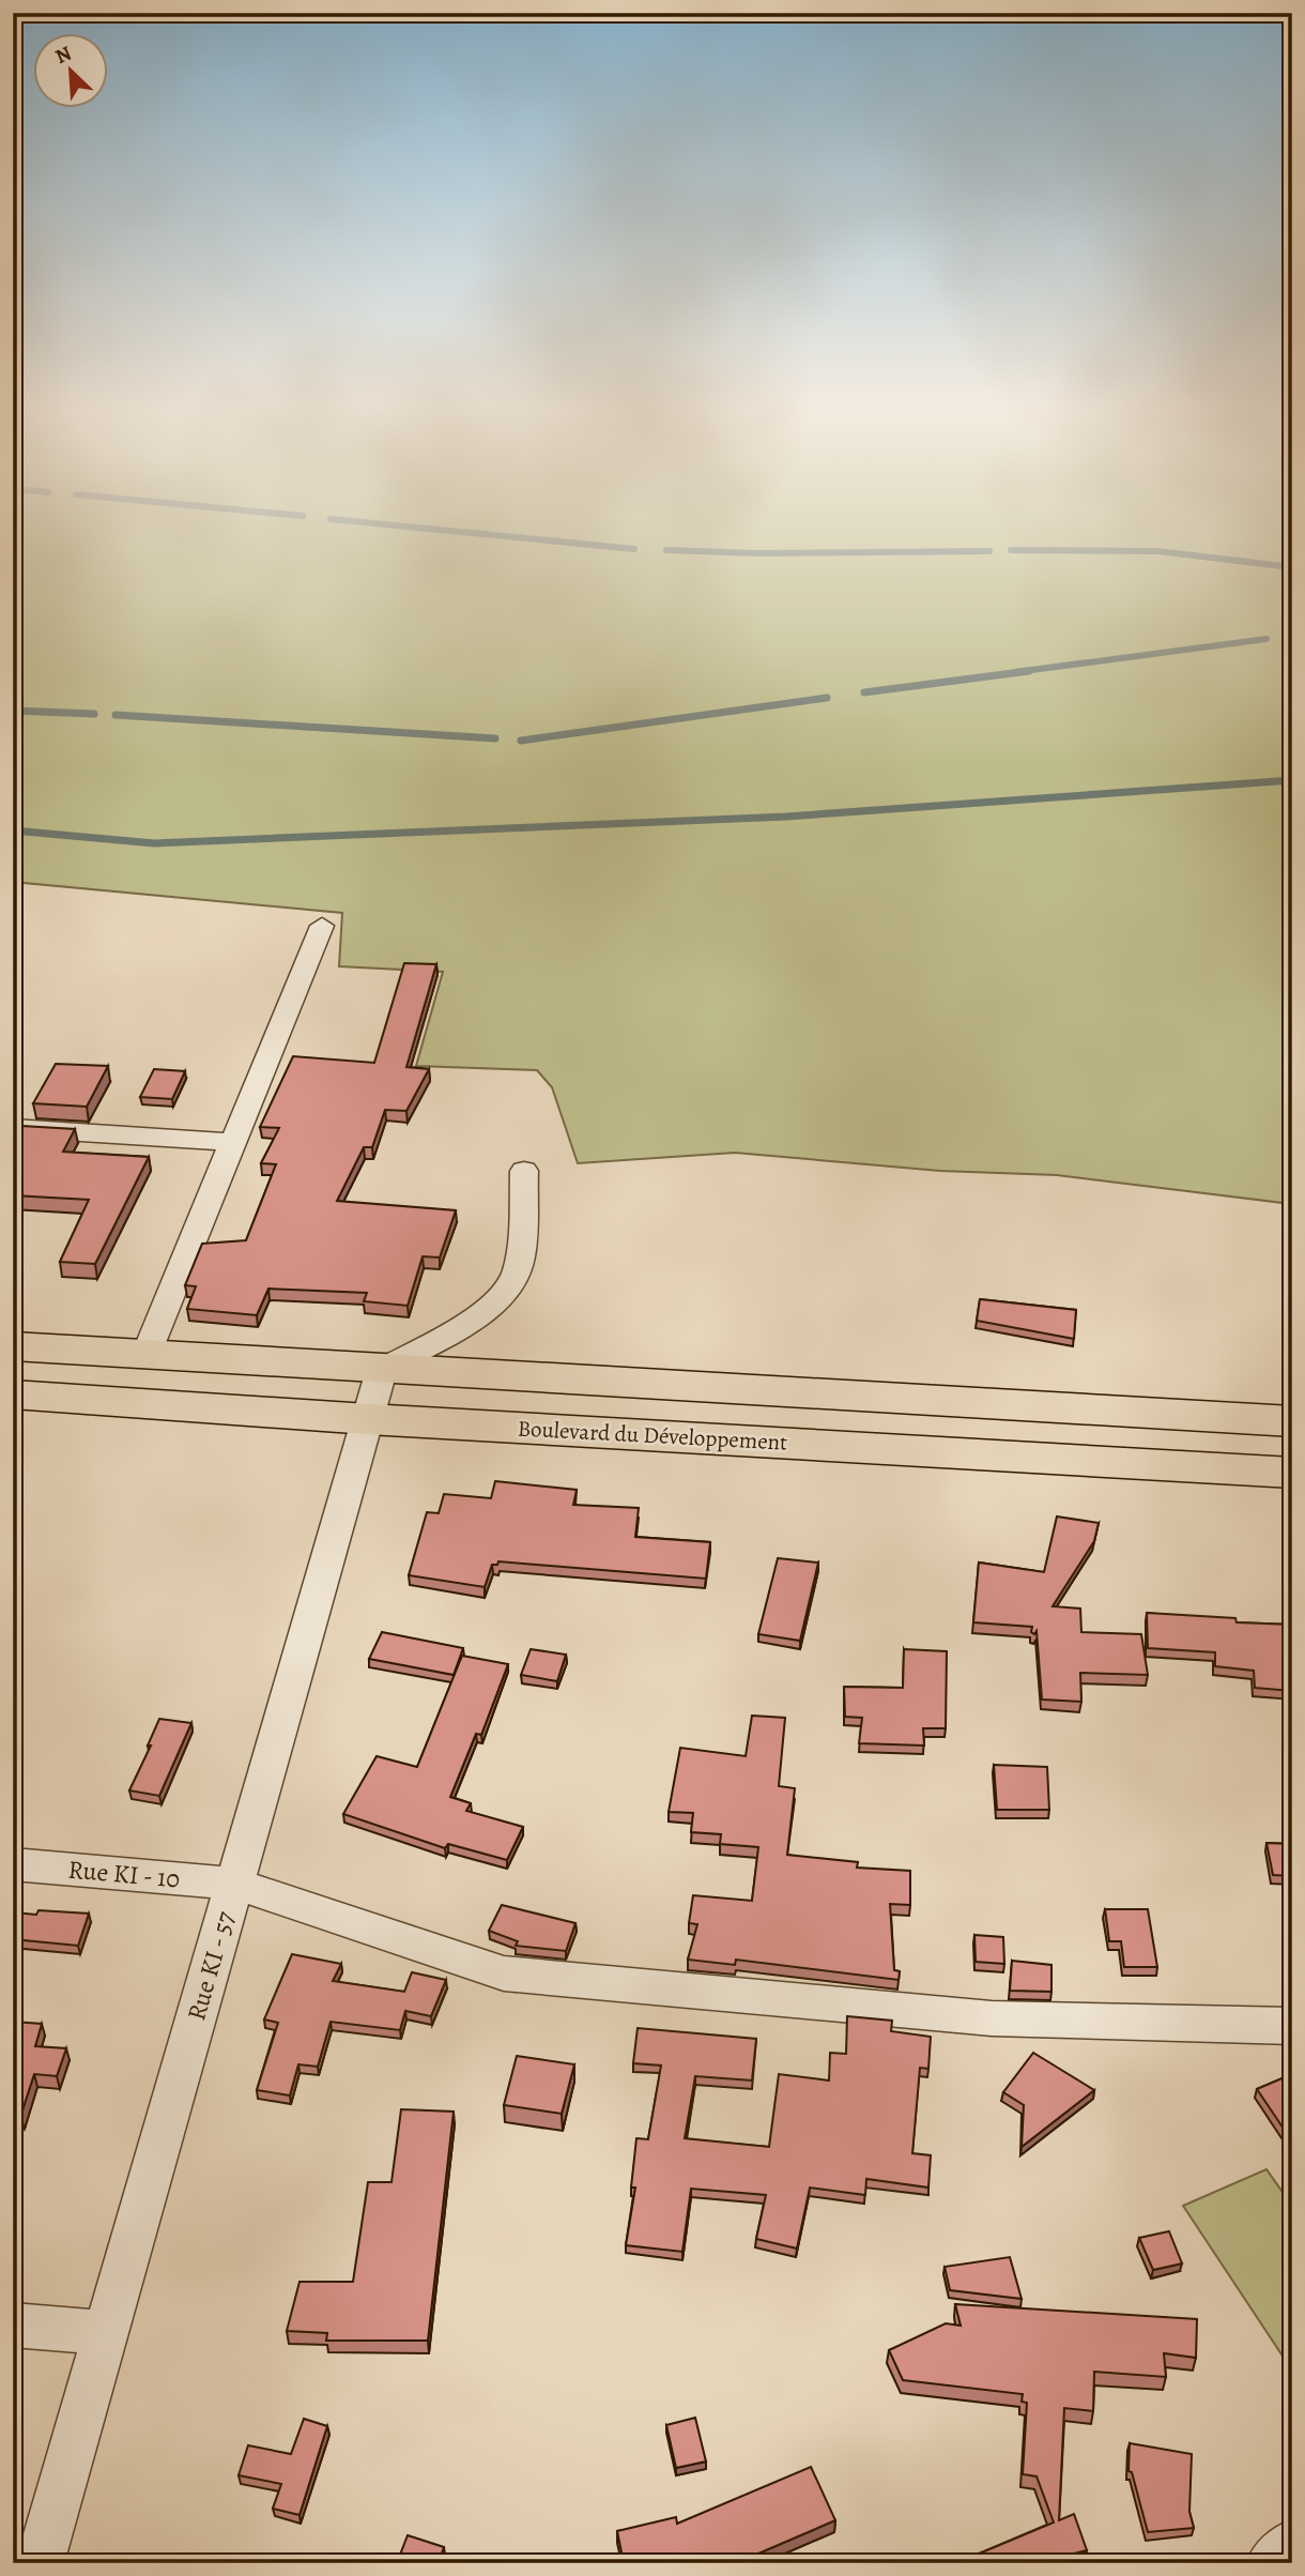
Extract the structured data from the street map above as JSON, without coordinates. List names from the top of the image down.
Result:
{
  "streets": {
    "highway": ["Boulevard du Développement"],
    "street": ["Rue KI - 10", "Rue KI - 57"]
  },
  "crossings": [
    ["Boulevard du Développement", "Rue KI - 57"],
    ["Rue KI - 10", "Rue KI - 57"]
  ],
  "north": "top left"
}
